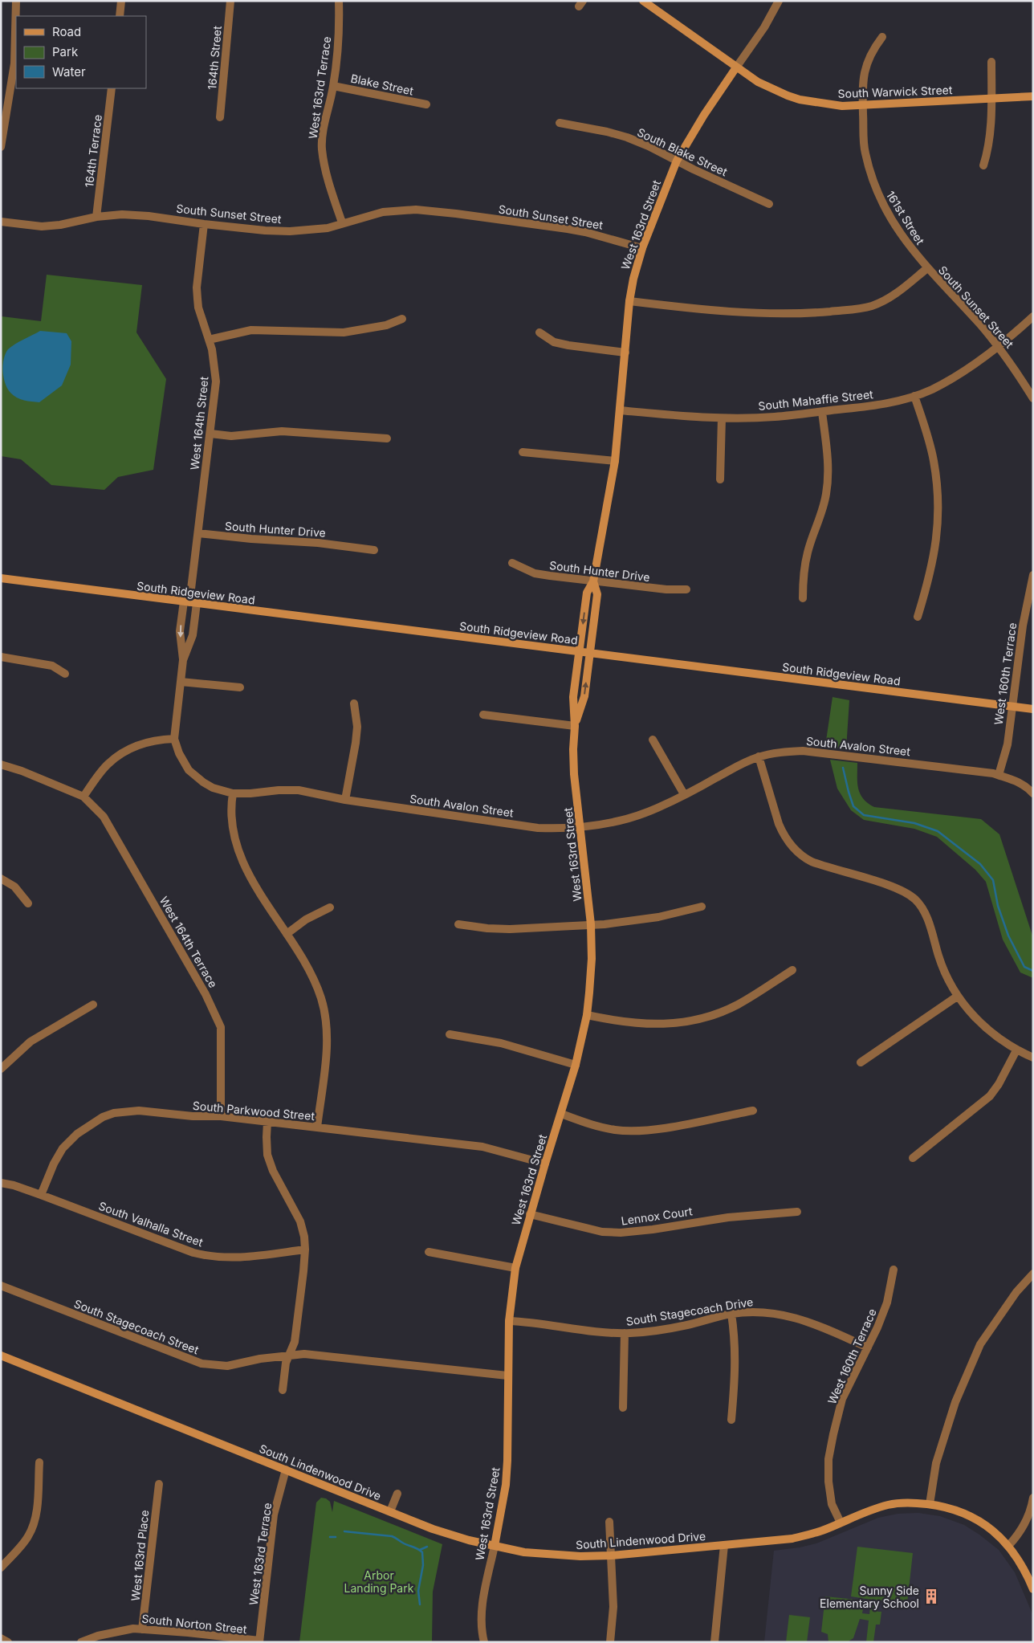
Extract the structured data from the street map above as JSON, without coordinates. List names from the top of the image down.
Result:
{
  "streets": {
    "street": [
      "164th Street",
      "Blake Street",
      "West 163rd Terrace",
      "South Warwick Street",
      "164th Terrace",
      "South Blake Street",
      "South Sunset Street",
      "161st Street",
      "West 163rd Street",
      "South Mahaffie Street",
      "West 164th Street",
      "South Hunter Drive",
      "South Ridgeview Road",
      "West 160th Terrace",
      "South Avalon Street",
      "West 164th Terrace",
      "South Parkwood Street",
      "Lennox Court",
      "South Valhalla Street",
      "South Stagecoach Drive",
      "South Stagecoach Street",
      "South Lindenwood Drive",
      "West 163rd Place",
      "South Norton Street"
    ]
  },
  "crossings": [
    ["Blake Street", "West 163rd Terrace"],
    ["West 163rd Terrace", "South Sunset Street"],
    ["West 163rd Terrace", "South Lindenwood Drive"],
    ["West 163rd Terrace", "South Norton Street"],
    ["South Warwick Street", "161st Street"],
    ["South Warwick Street", "West 163rd Street"],
    ["164th Terrace", "South Sunset Street"],
    ["South Blake Street", "West 163rd Street"],
    ["South Sunset Street", "161st Street"],
    ["South Sunset Street", "West 163rd Street"],
    ["South Sunset Street", "South Mahaffie Street"],
    ["South Sunset Street", "West 164th Street"],
    ["West 163rd Street", "South Mahaffie Street"],
    ["West 163rd Street", "South Hunter Drive"],
    ["West 163rd Street", "South Ridgeview Road"],
    ["West 163rd Street", "South Avalon Street"],
    ["West 163rd Street", "South Parkwood Street"],
    ["West 163rd Street", "Lennox Court"],
    ["West 163rd Street", "South Stagecoach Drive"],
    ["West 163rd Street", "South Stagecoach Street"],
    ["West 163rd Street", "South Lindenwood Drive"],
    ["West 164th Street", "South Hunter Drive"],
    ["West 164th Street", "South Ridgeview Road"],
    ["West 164th Street", "South Avalon Street"],
    ["South Ridgeview Road", "West 160th Terrace"],
    ["West 160th Terrace", "South Avalon Street"],
    ["West 160th Terrace", "South Stagecoach Drive"],
    ["West 160th Terrace", "South Lindenwood Drive"],
    ["West 164th Terrace", "South Parkwood Street"],
    ["South Parkwood Street", "South Valhalla Street"],
    ["West 163rd Place", "South Norton Street"]
  ],
  "parks": ["Arbor Landing Park"],
  "places": {
    "building": ["Sunny Side Elementary School"]
  },
  "legend": ["Road", "Park", "Water"]
}
